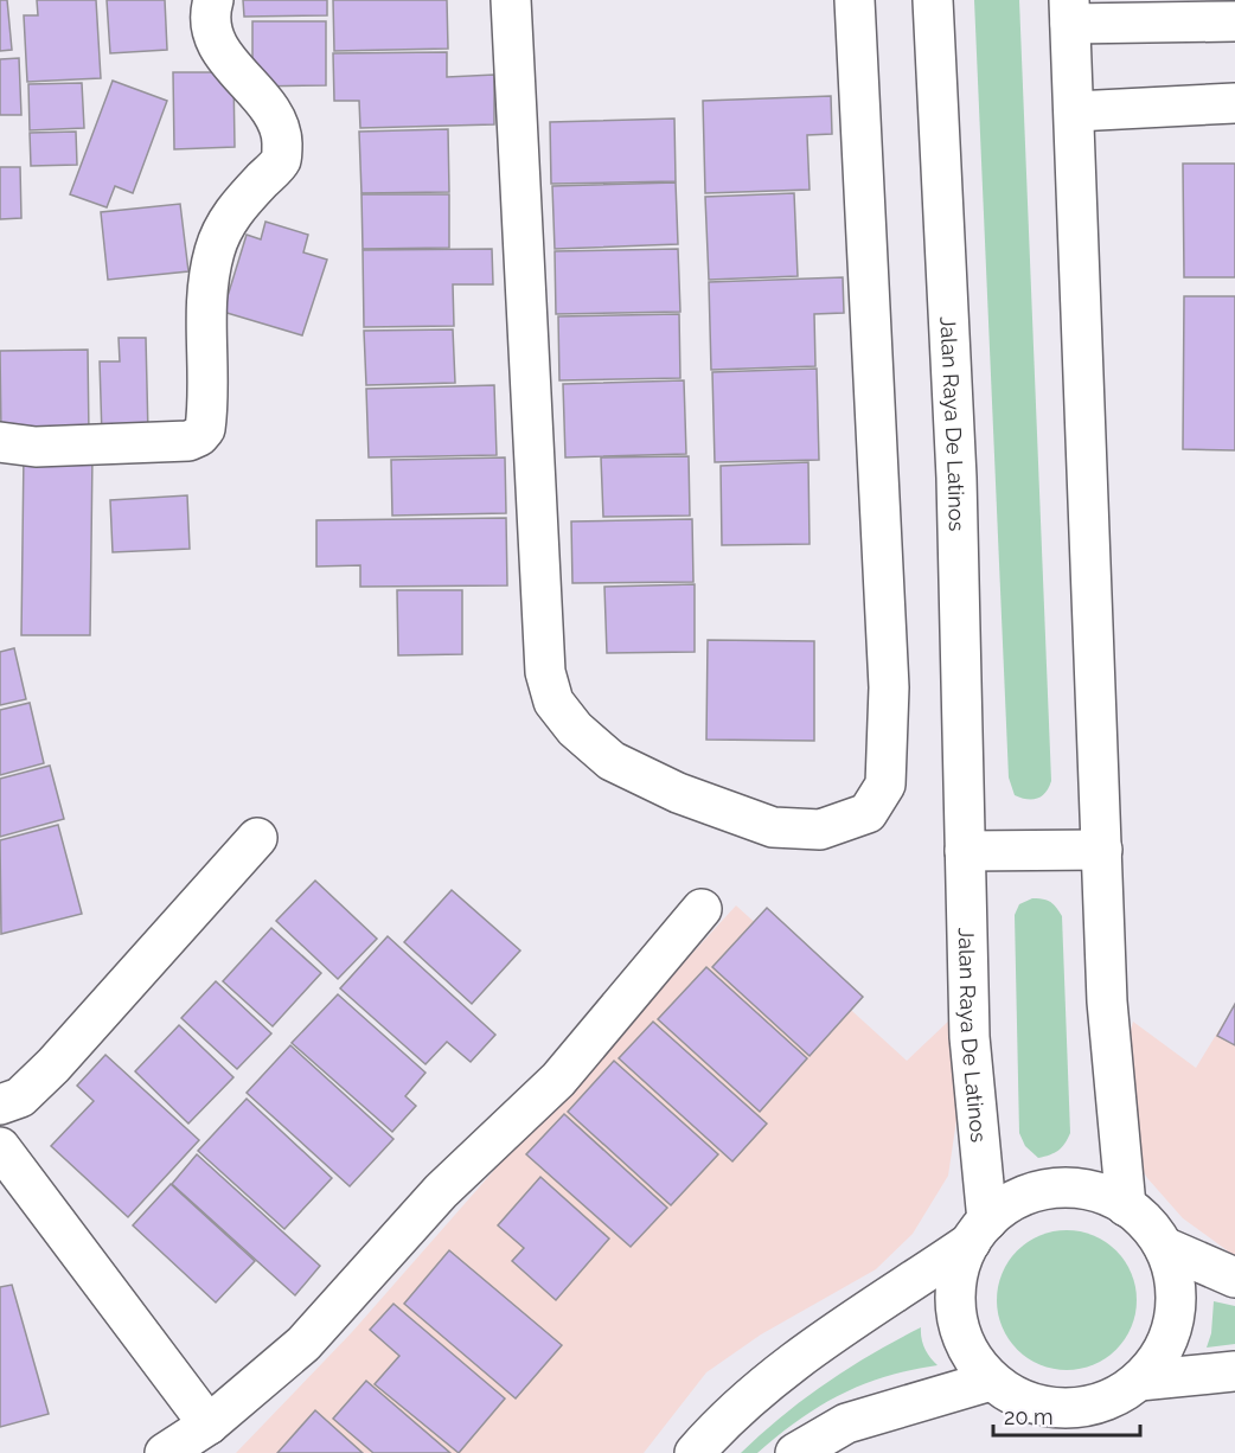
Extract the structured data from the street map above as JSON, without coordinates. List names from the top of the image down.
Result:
{
  "streets": {
    "street": ["Jalan Raya De Latinos"]
  },
  "scale_bar": "20 m"
}
